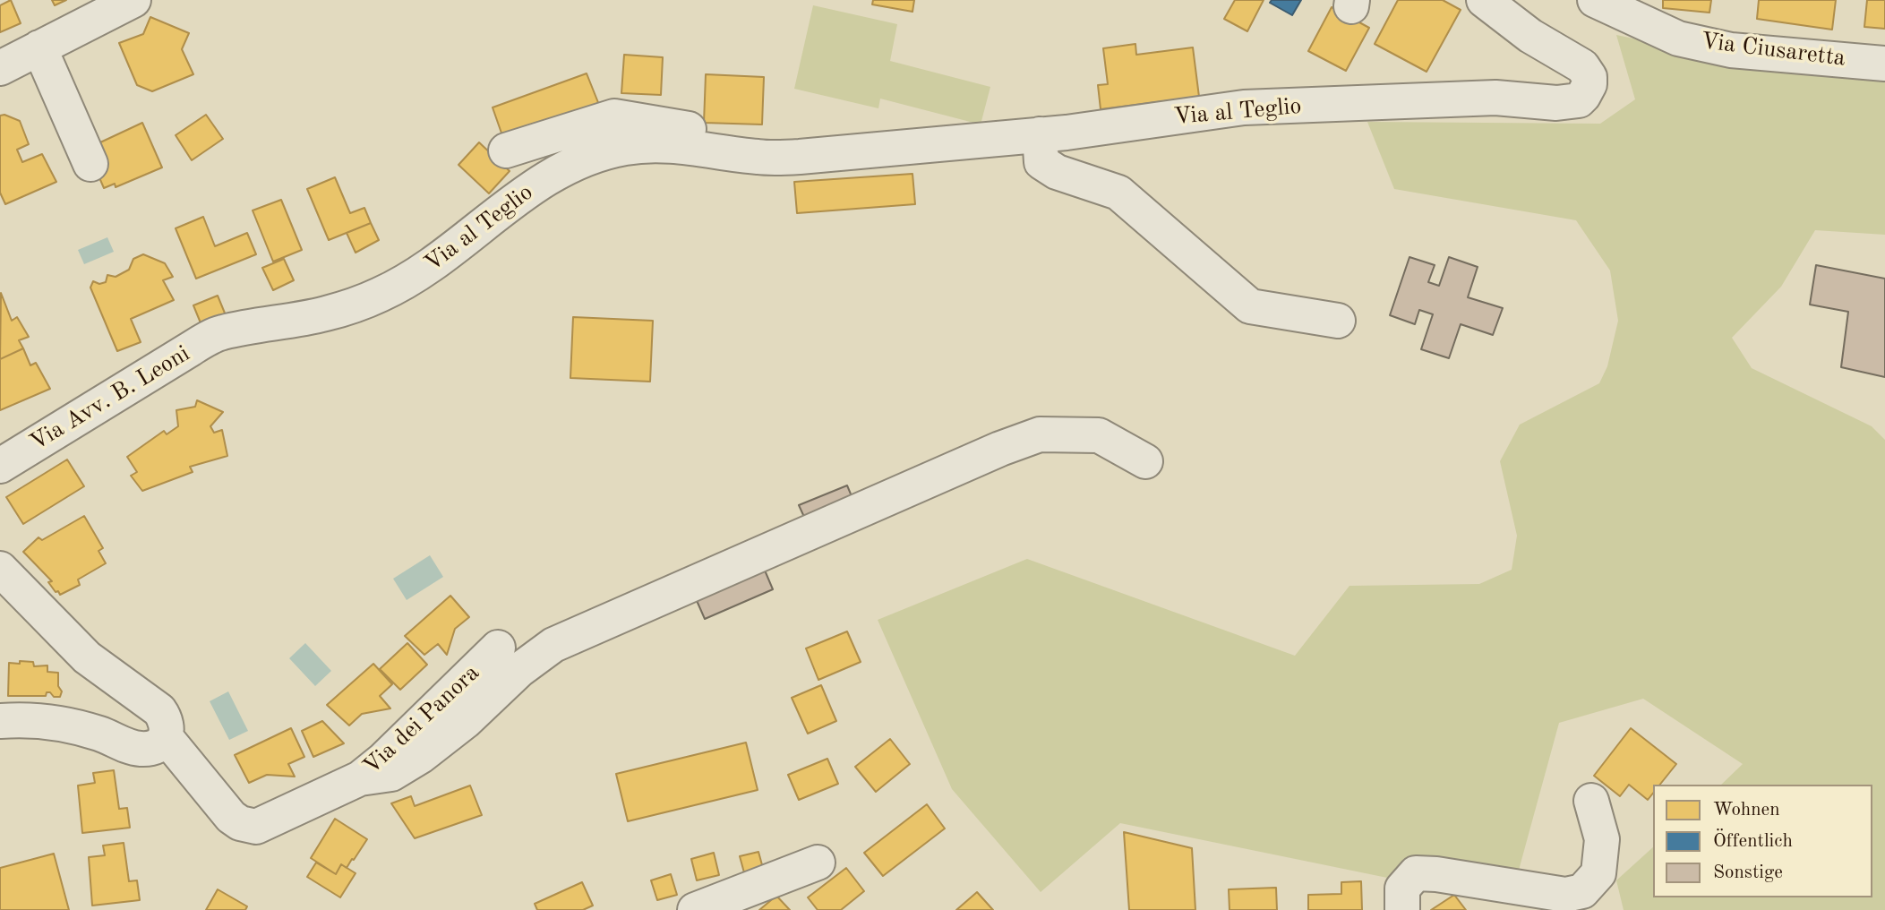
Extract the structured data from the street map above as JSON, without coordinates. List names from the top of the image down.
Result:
{
  "streets": {
    "street": [
      "Via Ciusaretta",
      "Via al Teglio",
      "Via Avv. B. Leoni",
      "Via dei Panora"
    ]
  },
  "crossings": [
    ["Via al Teglio", "Via Avv. B. Leoni"]
  ],
  "legend": ["Wohnen", "Öffentlich", "Sonstige"]
}
